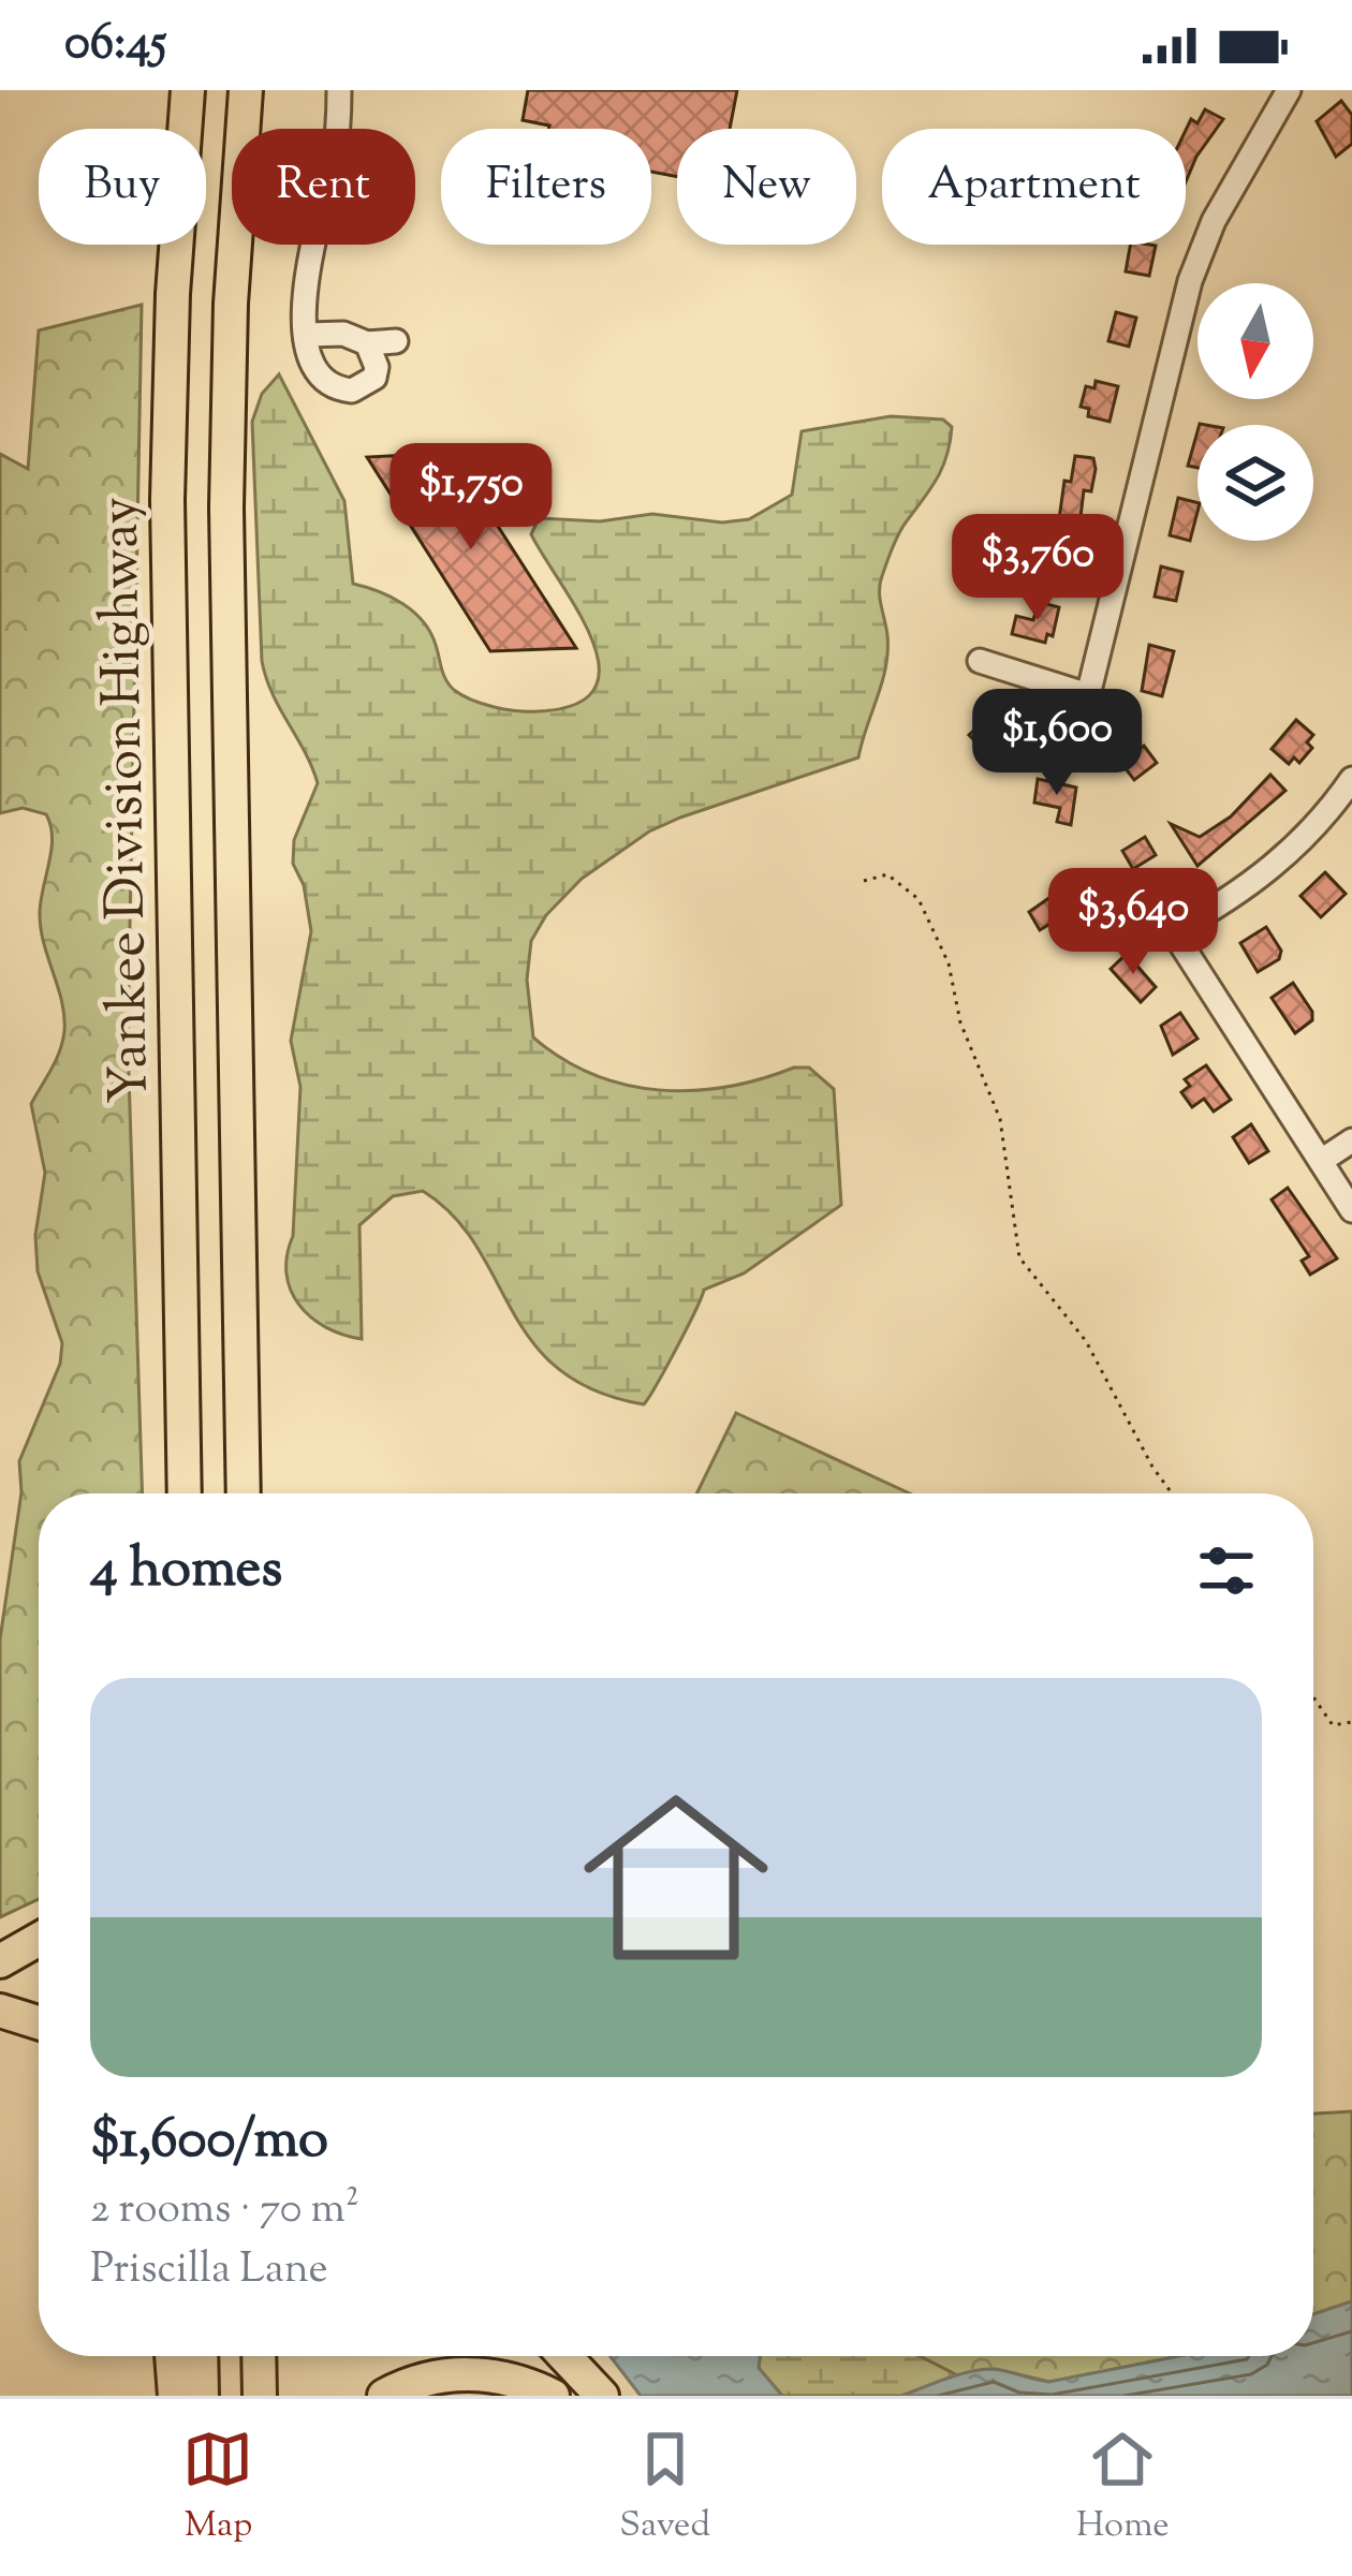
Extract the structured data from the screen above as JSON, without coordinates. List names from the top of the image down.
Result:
{
  "streets": {
    "highway": ["Yankee Division Highway"]
  },
  "north": "bottom",
  "page": {
    "status": "06:45",
    "chip": [
      "Buy",
      "Rent",
      "Filters",
      "New",
      "Apartment"
    ],
    "price": [
      "$1,750",
      "$3,760",
      "$1,600",
      "$3,640"
    ],
    "heading": "4 homes",
    "list": [
      {
        "name": "$1,600/mo",
        "note": "2 rooms · 70 m² · Priscilla Lane"
      }
    ],
    "tabs": ["Map", "Saved", "Home"]
  }
}
